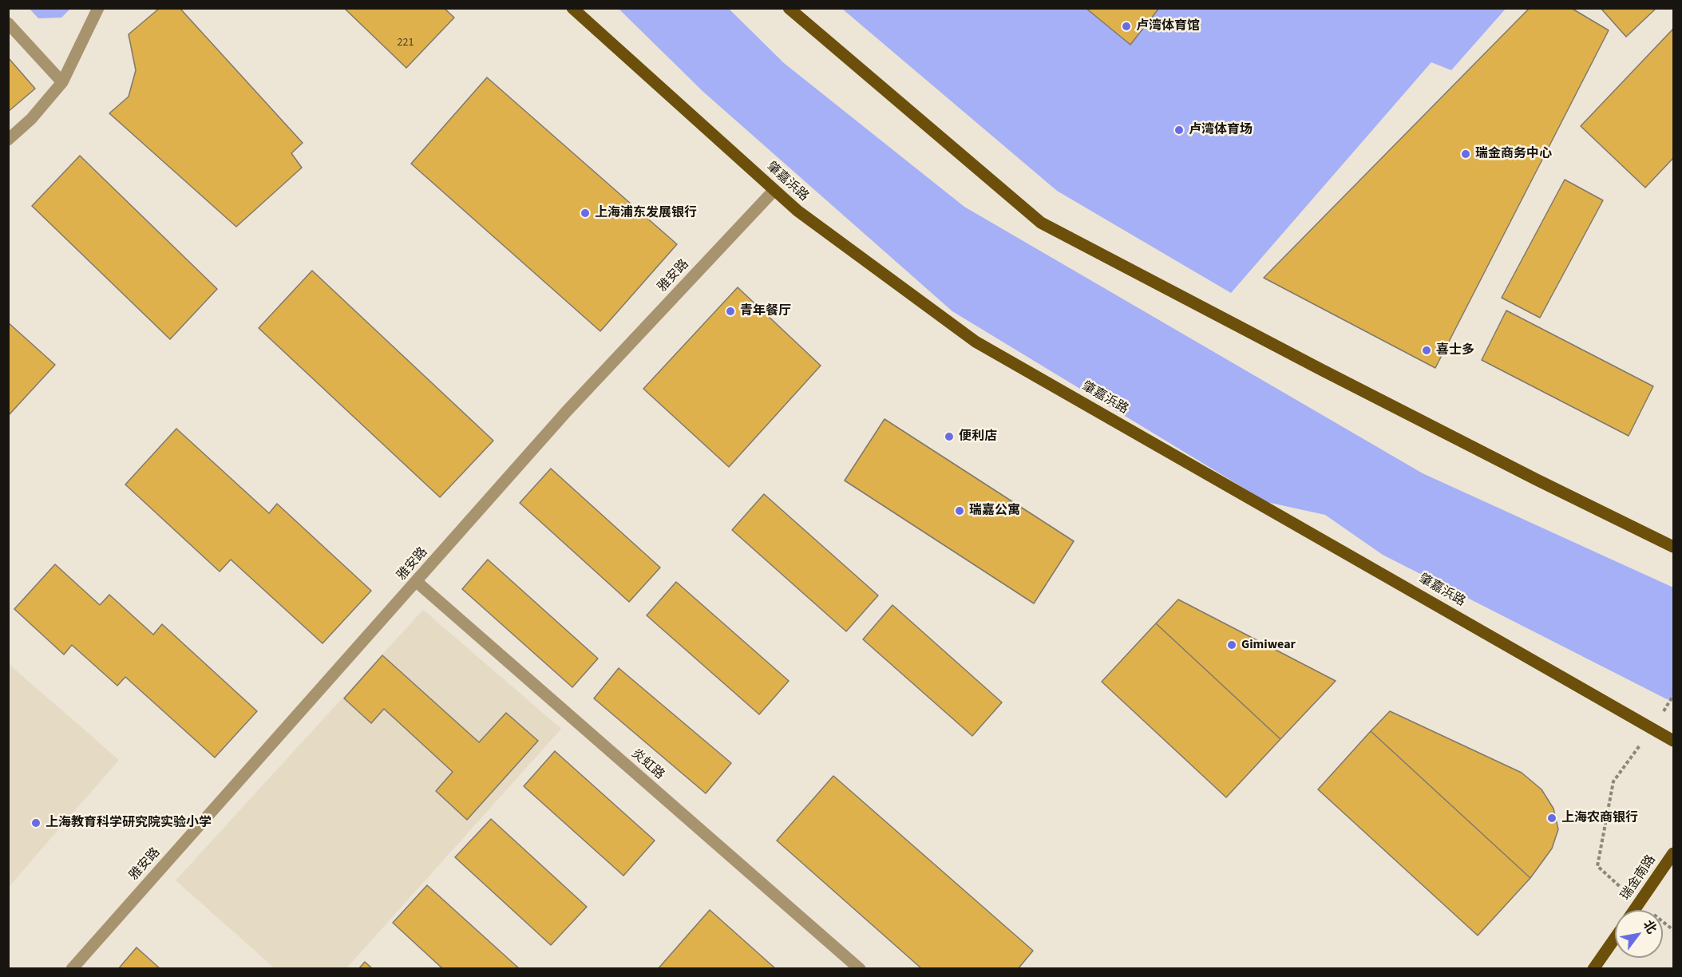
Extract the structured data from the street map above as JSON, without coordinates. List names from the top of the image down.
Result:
{
  "streets": {
    "main road": ["肇嘉浜路", "瑞金南路"],
    "street": ["雅安路", "炎虹路"]
  },
  "crossings": [
    ["肇嘉浜路", "雅安路"],
    ["雅安路", "炎虹路"]
  ],
  "places": [
    "卢湾体育馆",
    "卢湾体育场",
    "瑞金商务中心",
    "上海浦东发展银行",
    "青年餐厅",
    "喜士多",
    "便利店",
    "瑞嘉公寓",
    "Gimiwear",
    "上海农商银行",
    "上海教育科学研究院实验小学"
  ],
  "house_numbers": ["221"],
  "north": "top right"
}
